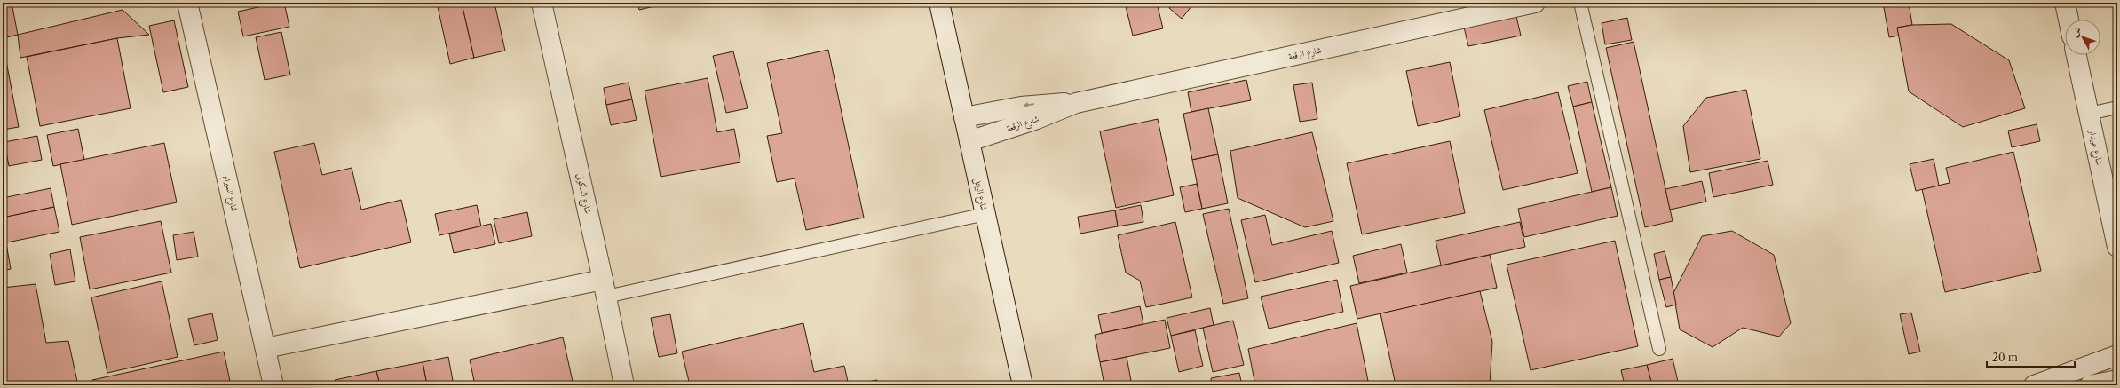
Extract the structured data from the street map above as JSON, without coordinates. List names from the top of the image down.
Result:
{
  "streets": {
    "street": [
      "شارع الرقعة",
      "شارع عبيدار",
      "شارع السيرام",
      "شارع السكوني",
      "شارع البيتل"
    ]
  },
  "crossings": [
    ["شارع الرقعة", "شارع البيتل"]
  ],
  "scale_bar": "20 m",
  "north": "top left"
}
